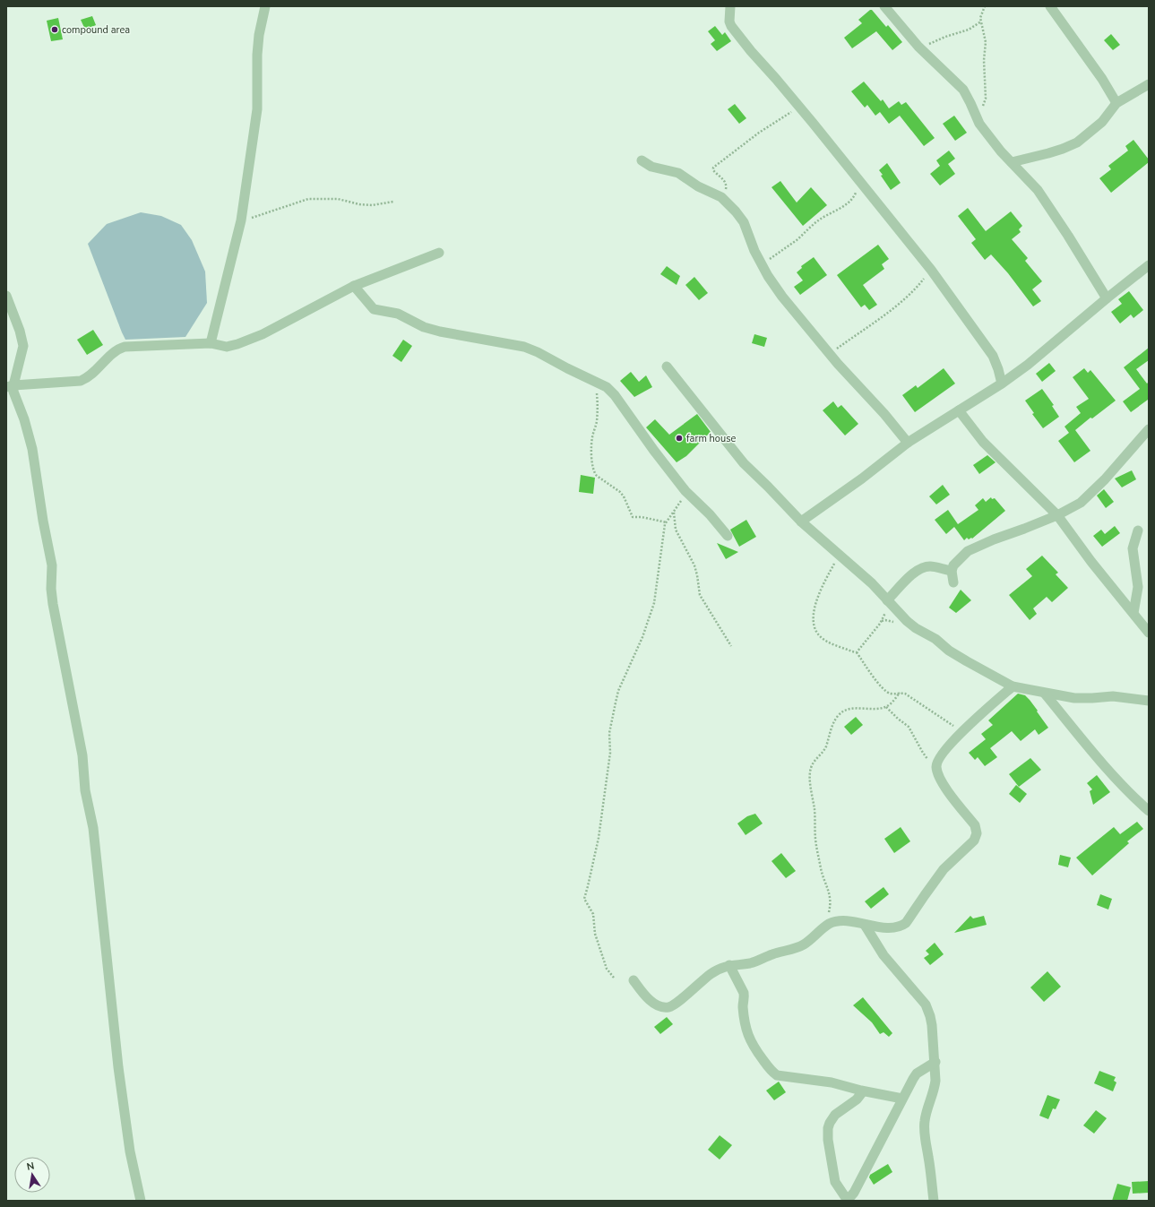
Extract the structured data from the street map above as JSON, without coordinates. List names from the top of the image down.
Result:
{
  "places": ["compound area", "farm house"],
  "north": "top"
}
